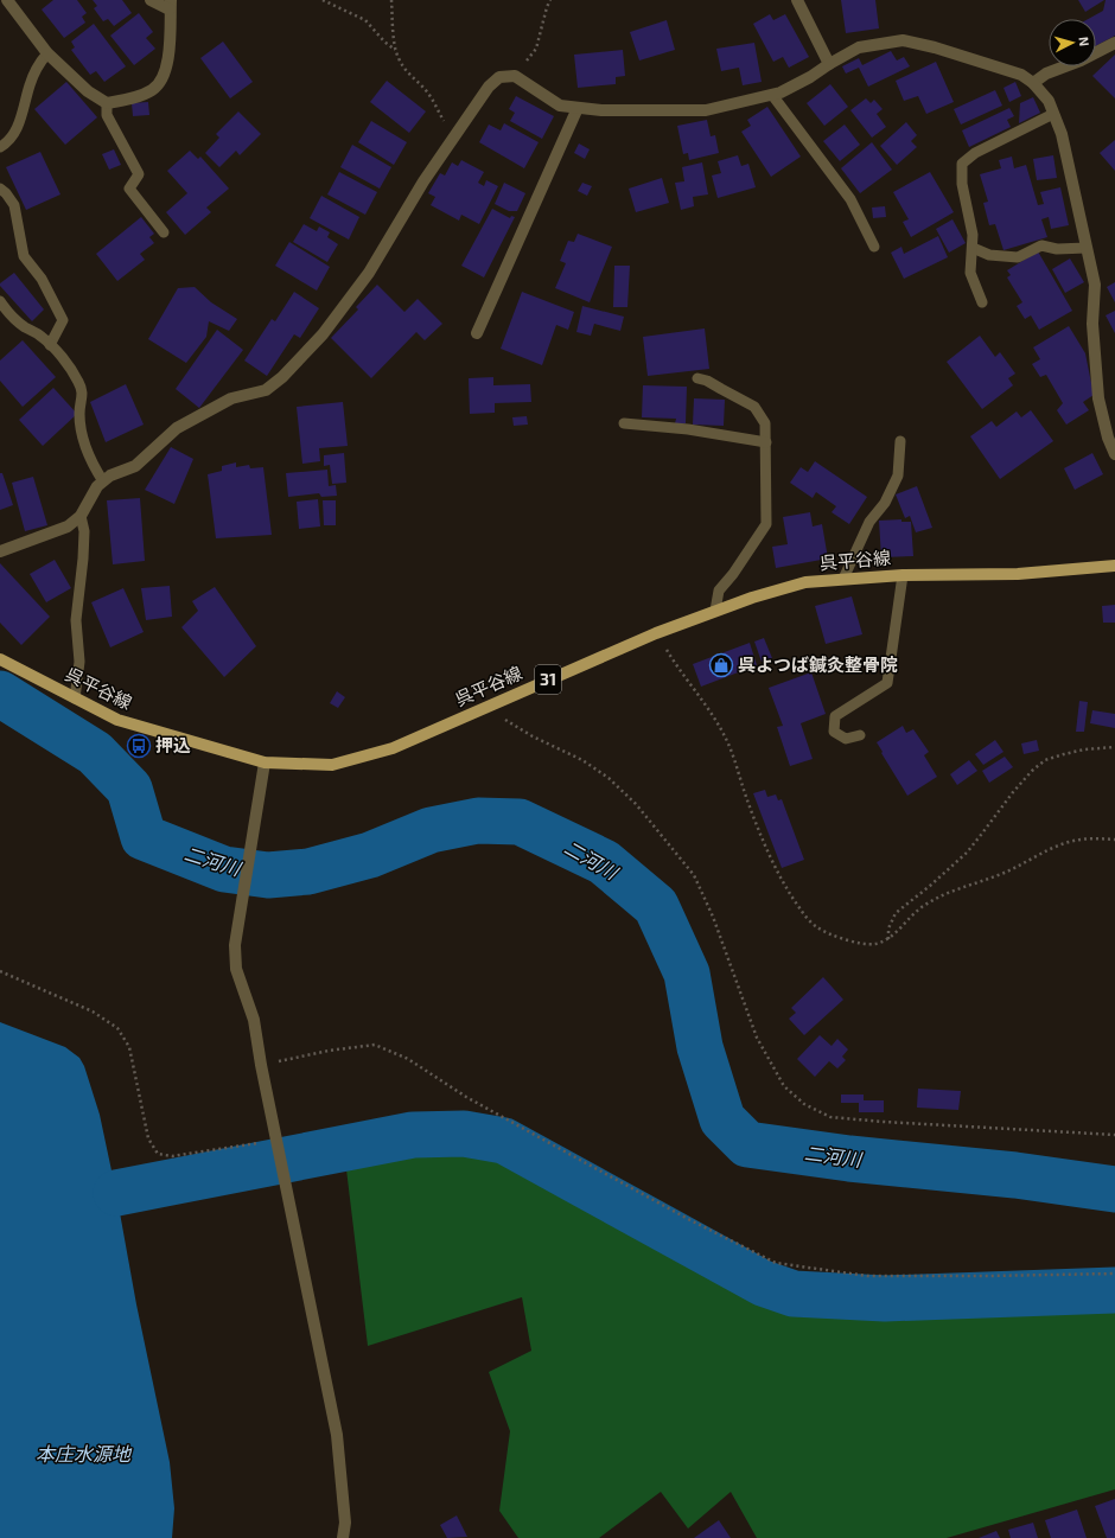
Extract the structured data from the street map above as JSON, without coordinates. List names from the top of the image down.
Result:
{
  "streets": {
    "main road": ["呉平谷線", "31"]
  },
  "water": ["二河川", "本庄水源地"],
  "places": {
    "shop": ["呉よつば鍼灸整骨院"],
    "bus stop": ["押込"]
  },
  "north": "right"
}
